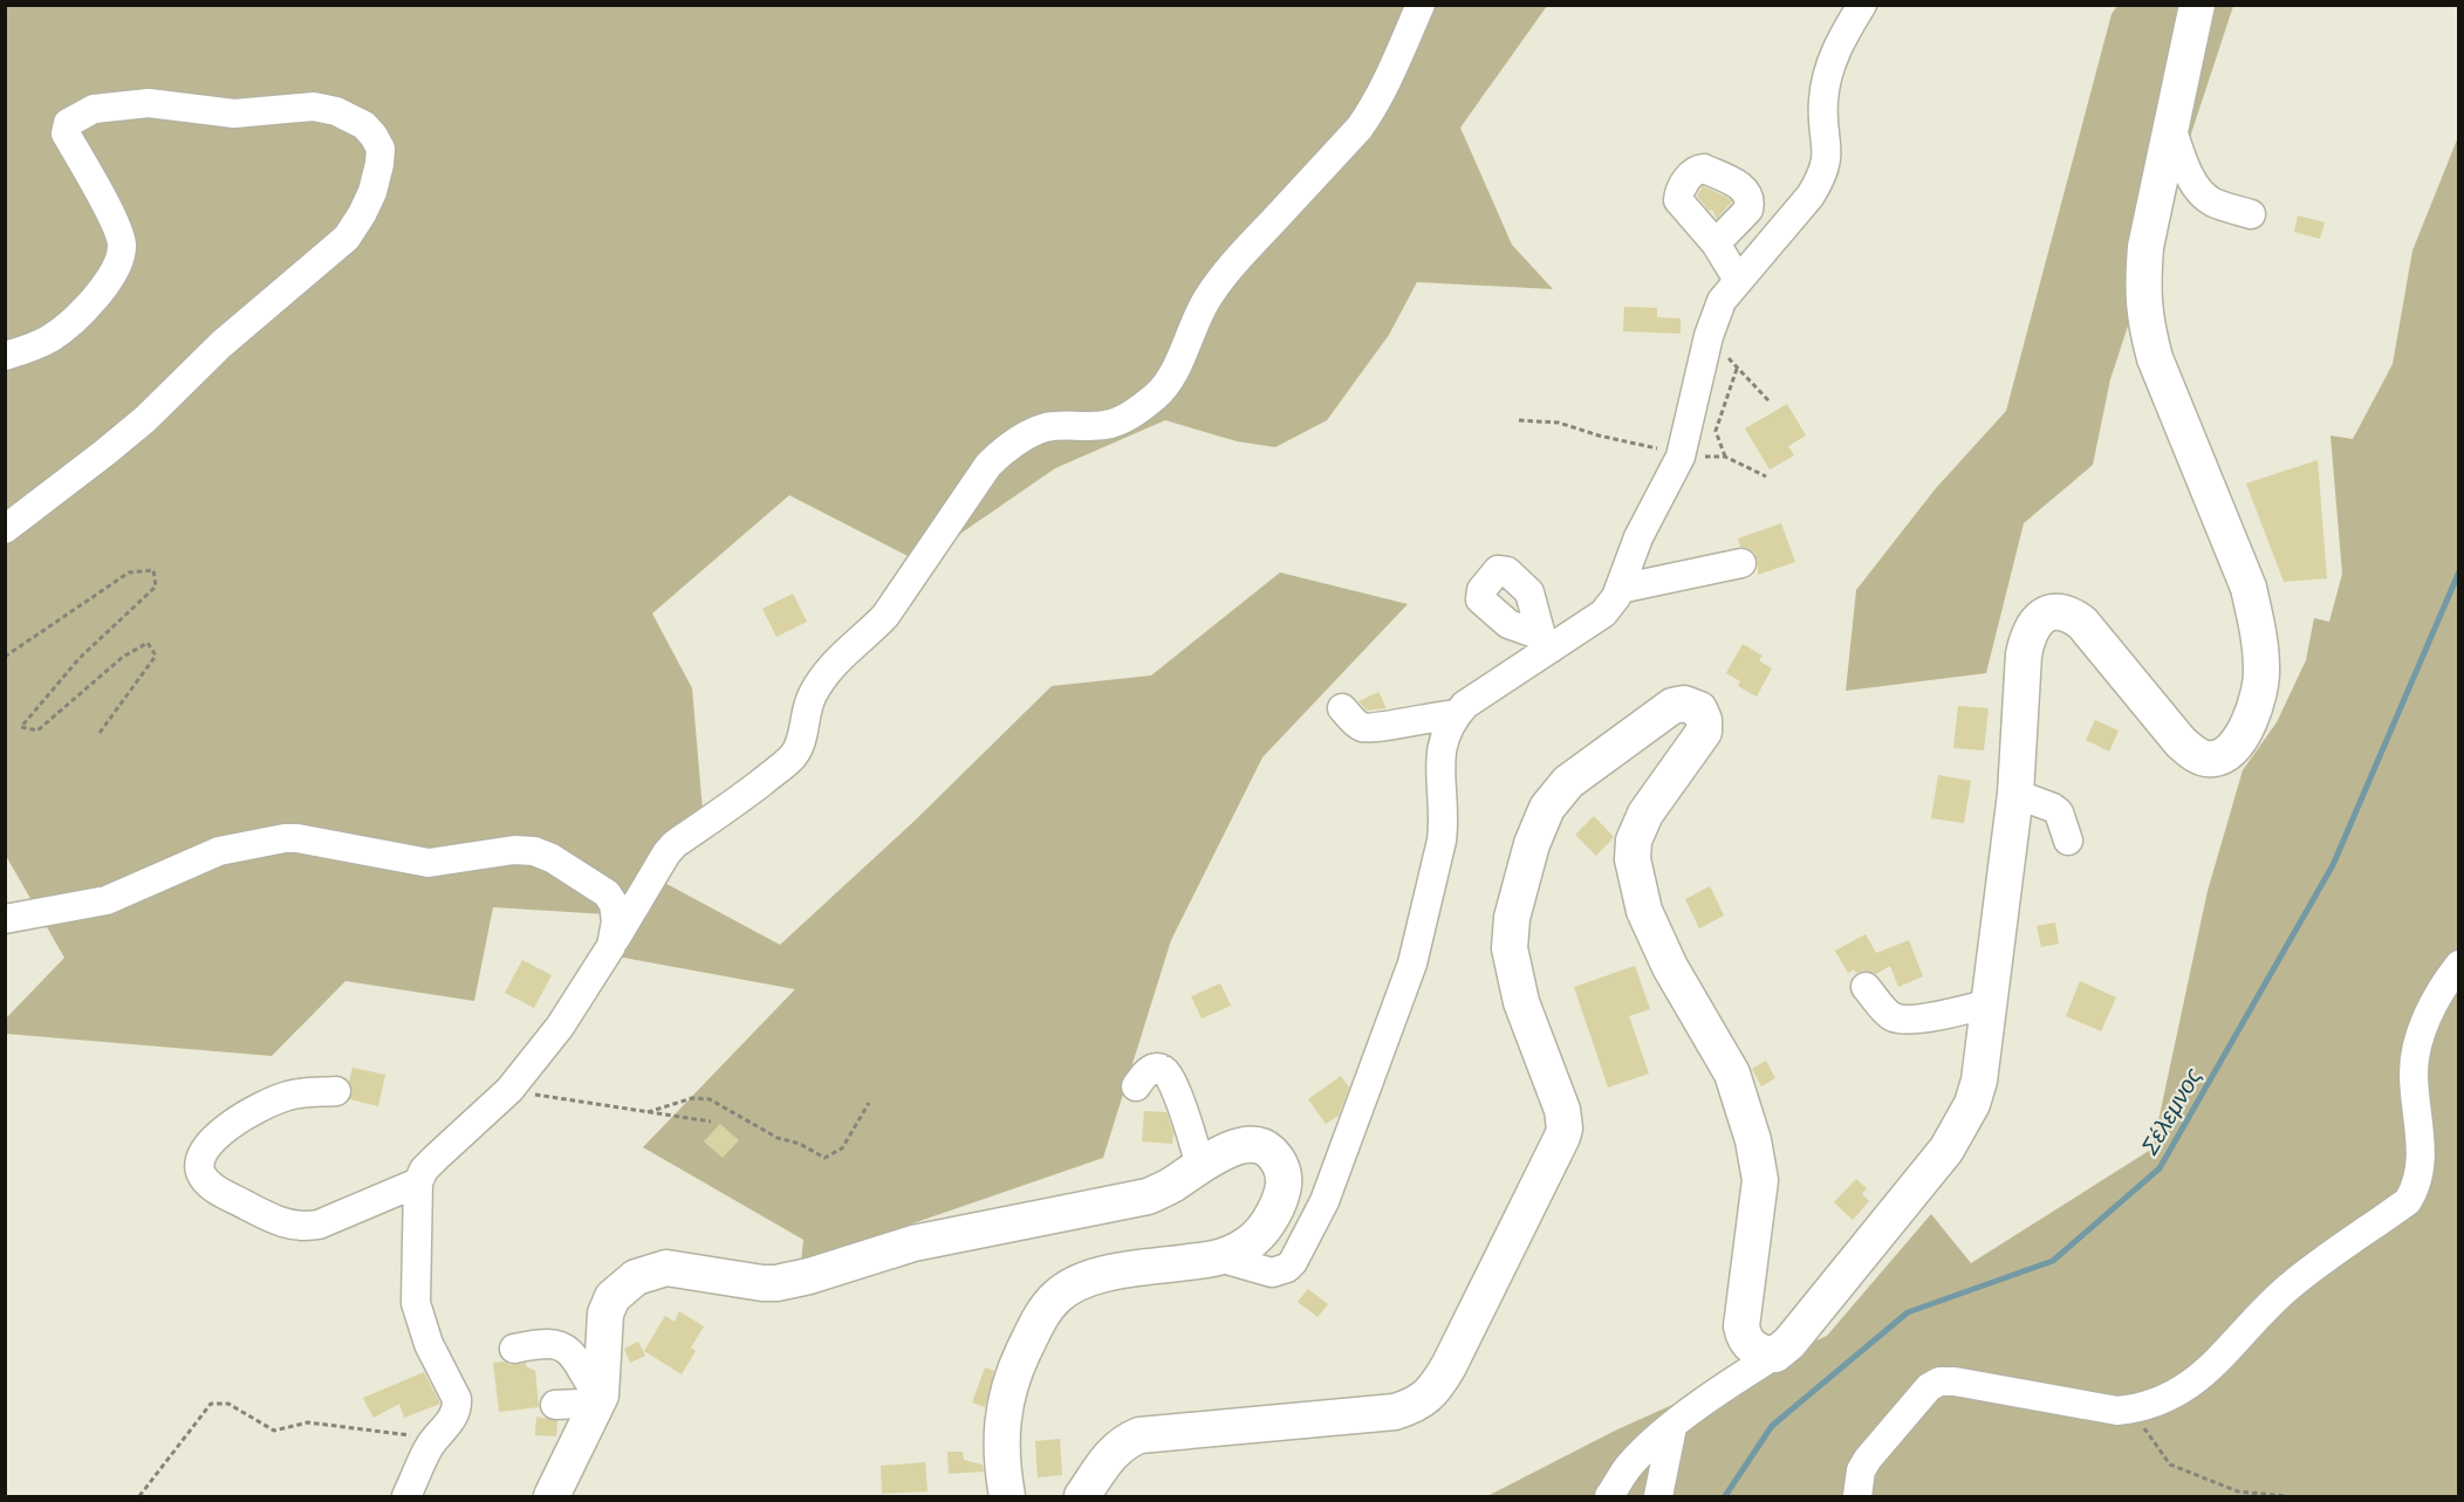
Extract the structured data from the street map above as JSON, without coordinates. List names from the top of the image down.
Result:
{
  "water": ["Σέλεμνος"]
}
